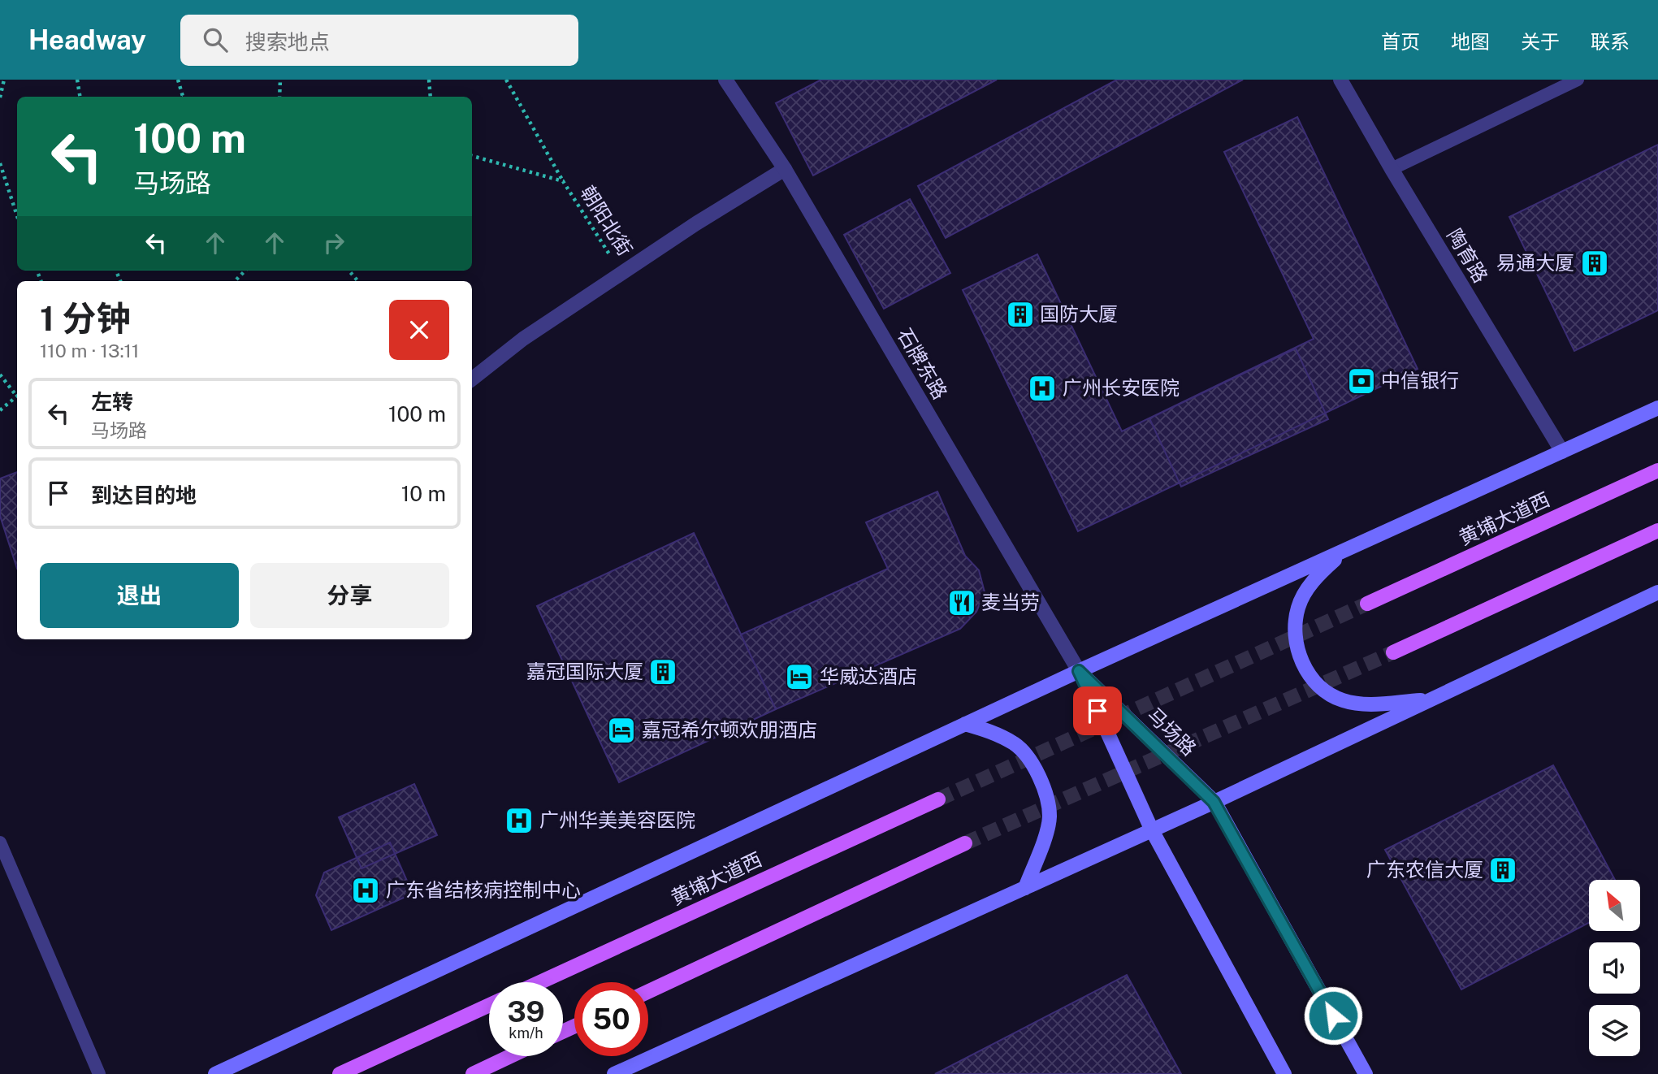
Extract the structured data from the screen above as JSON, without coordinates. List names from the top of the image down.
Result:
{
  "streets": {
    "main road": ["黄埔大道西", "马场路"],
    "street": ["陶育路", "石牌东路"],
    "path": ["朝阳北街"]
  },
  "crossings": [
    ["石牌东路", "马场路"]
  ],
  "places": {
    "building": [
      "易通大厦",
      "国防大厦",
      "嘉冠国际大厦",
      "广东农信大厦"
    ],
    "bank": ["中信银行"],
    "hospital": ["广州长安医院", "广州华美美容医院", "广东省结核病控制中心"],
    "restaurant": ["麦当劳"],
    "hotel": ["华威达酒店", "嘉冠希尔顿欢朋酒店"]
  },
  "north": "top left",
  "page": {
    "header": "Headway",
    "search": "搜索地点",
    "nav": [
      "首页",
      "地图",
      "关于",
      "联系"
    ],
    "turn": ["100 m", "马场路"],
    "heading": ["1 分钟", "110 m · 13:11"],
    "list": [
      {
        "name": "左转",
        "note": "马场路",
        "value": "100 m"
      },
      {
        "name": "到达目的地",
        "value": "10 m"
      }
    ],
    "buttons": ["退出", "分享"],
    "speed": "39 km/h",
    "limit": "50"
  }
}
